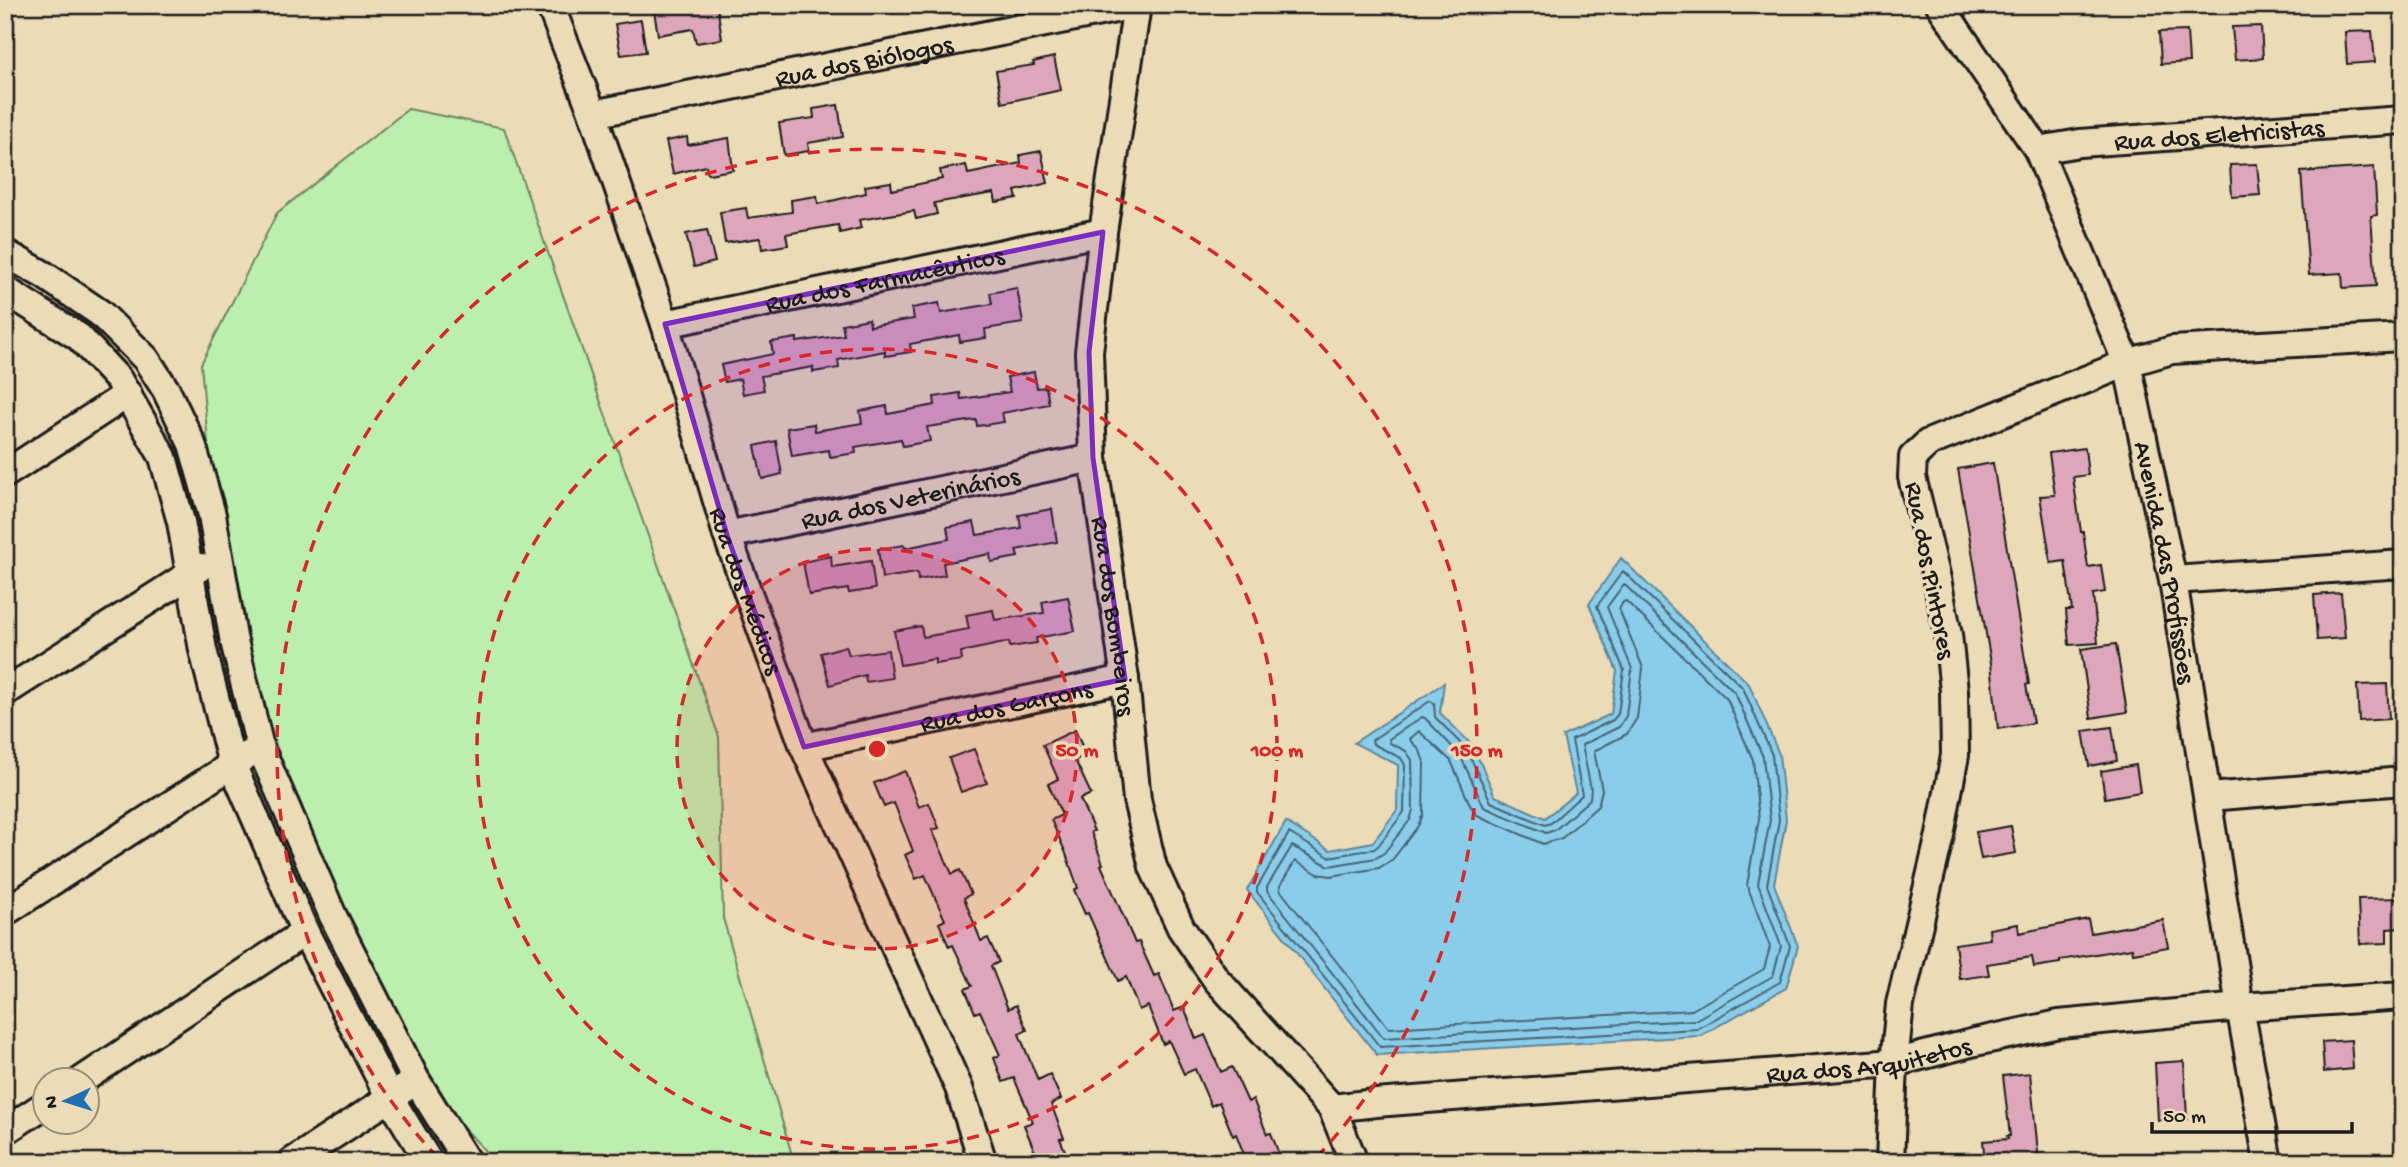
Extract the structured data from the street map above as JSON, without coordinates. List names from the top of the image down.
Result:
{
  "streets": {
    "street": [
      "Rua dos Biólogos",
      "Rua dos Eletricistas",
      "Rua dos Farmacêuticos",
      "Rua dos Veterinários",
      "Avenida das Profissões",
      "Rua dos Pintores",
      "Rua dos Médicos",
      "Rua dos Bombeiros",
      "Rua dos Garçons",
      "Rua dos Arquitetos"
    ]
  },
  "crossings": [
    ["Rua dos Biólogos", "Rua dos Médicos"],
    ["Rua dos Biólogos", "Rua dos Bombeiros"],
    ["Rua dos Eletricistas", "Avenida das Profissões"],
    ["Rua dos Farmacêuticos", "Rua dos Médicos"],
    ["Rua dos Farmacêuticos", "Rua dos Bombeiros"],
    ["Rua dos Veterinários", "Rua dos Médicos"],
    ["Rua dos Veterinários", "Rua dos Bombeiros"],
    ["Avenida das Profissões", "Rua dos Pintores"],
    ["Avenida das Profissões", "Rua dos Arquitetos"],
    ["Rua dos Pintores", "Rua dos Arquitetos"],
    ["Rua dos Médicos", "Rua dos Garçons"],
    ["Rua dos Bombeiros", "Rua dos Garçons"],
    ["Rua dos Bombeiros", "Rua dos Arquitetos"]
  ],
  "scale_bar": "50 m",
  "north": "left",
  "rings": ["50 m", "100 m", "150 m"]
}
